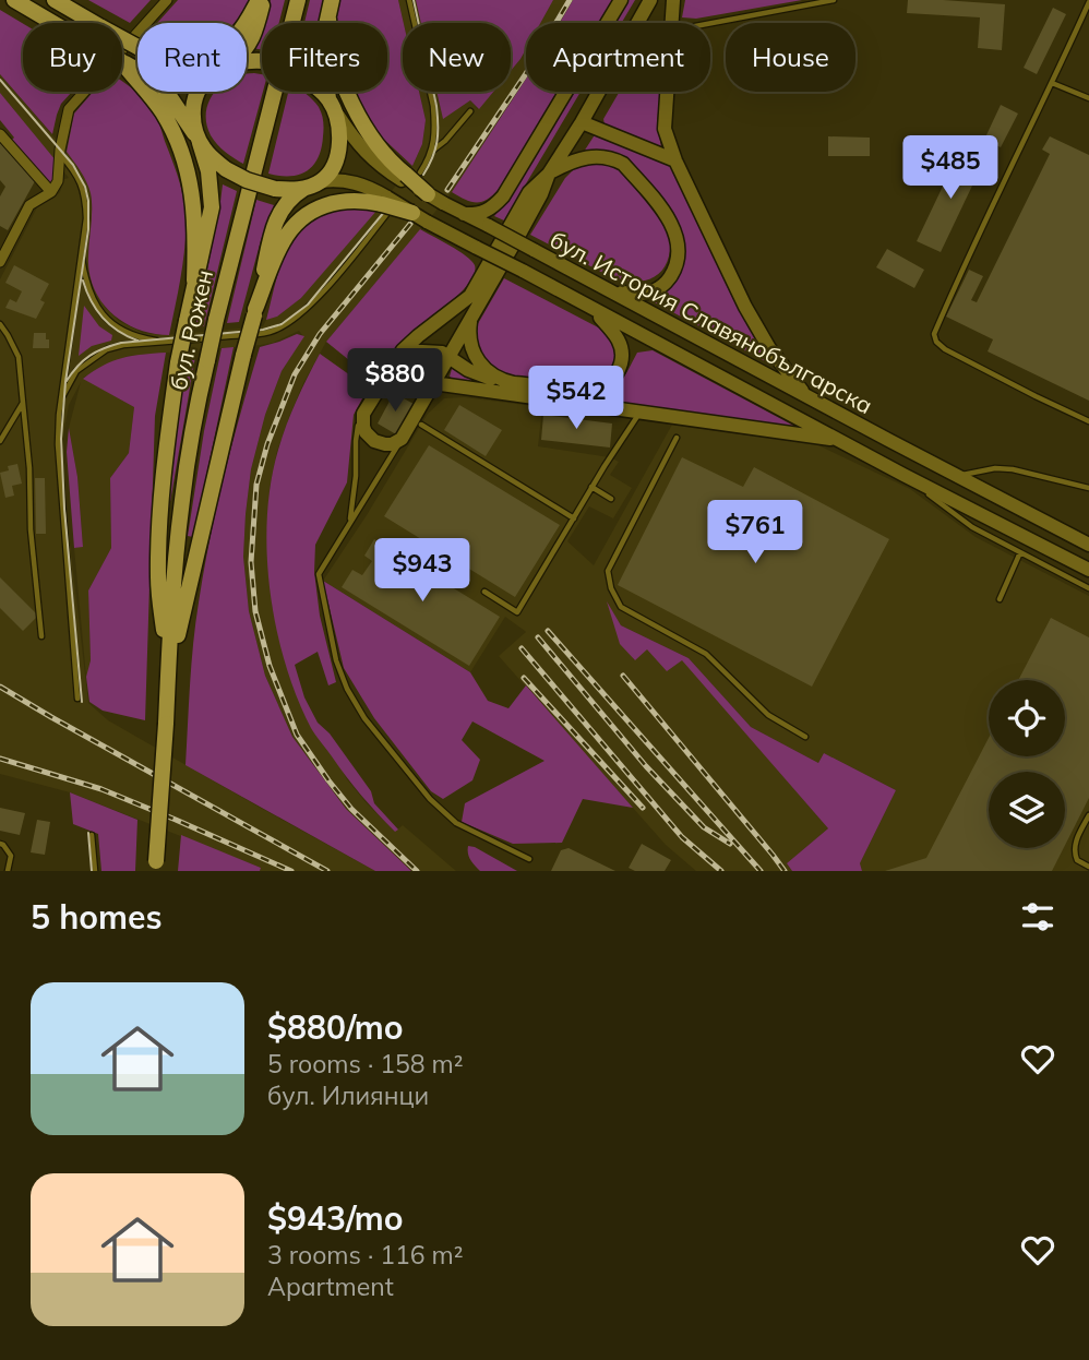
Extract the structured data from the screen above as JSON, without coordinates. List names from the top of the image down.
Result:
{
  "streets": {
    "main road": ["бул. История Славянобългарска", "бул. Рожен"]
  },
  "page": {
    "chip": [
      "Buy",
      "Rent",
      "Filters",
      "New",
      "Apartment",
      "House"
    ],
    "price": [
      "$485",
      "$880",
      "$542",
      "$761",
      "$943"
    ],
    "heading": "5 homes",
    "list": [
      {
        "name": "$880/mo",
        "note": "5 rooms · 158 m² · бул. Илиянци"
      },
      {
        "name": "$943/mo",
        "note": "3 rooms · 116 m² · Apartment"
      }
    ]
  }
}
